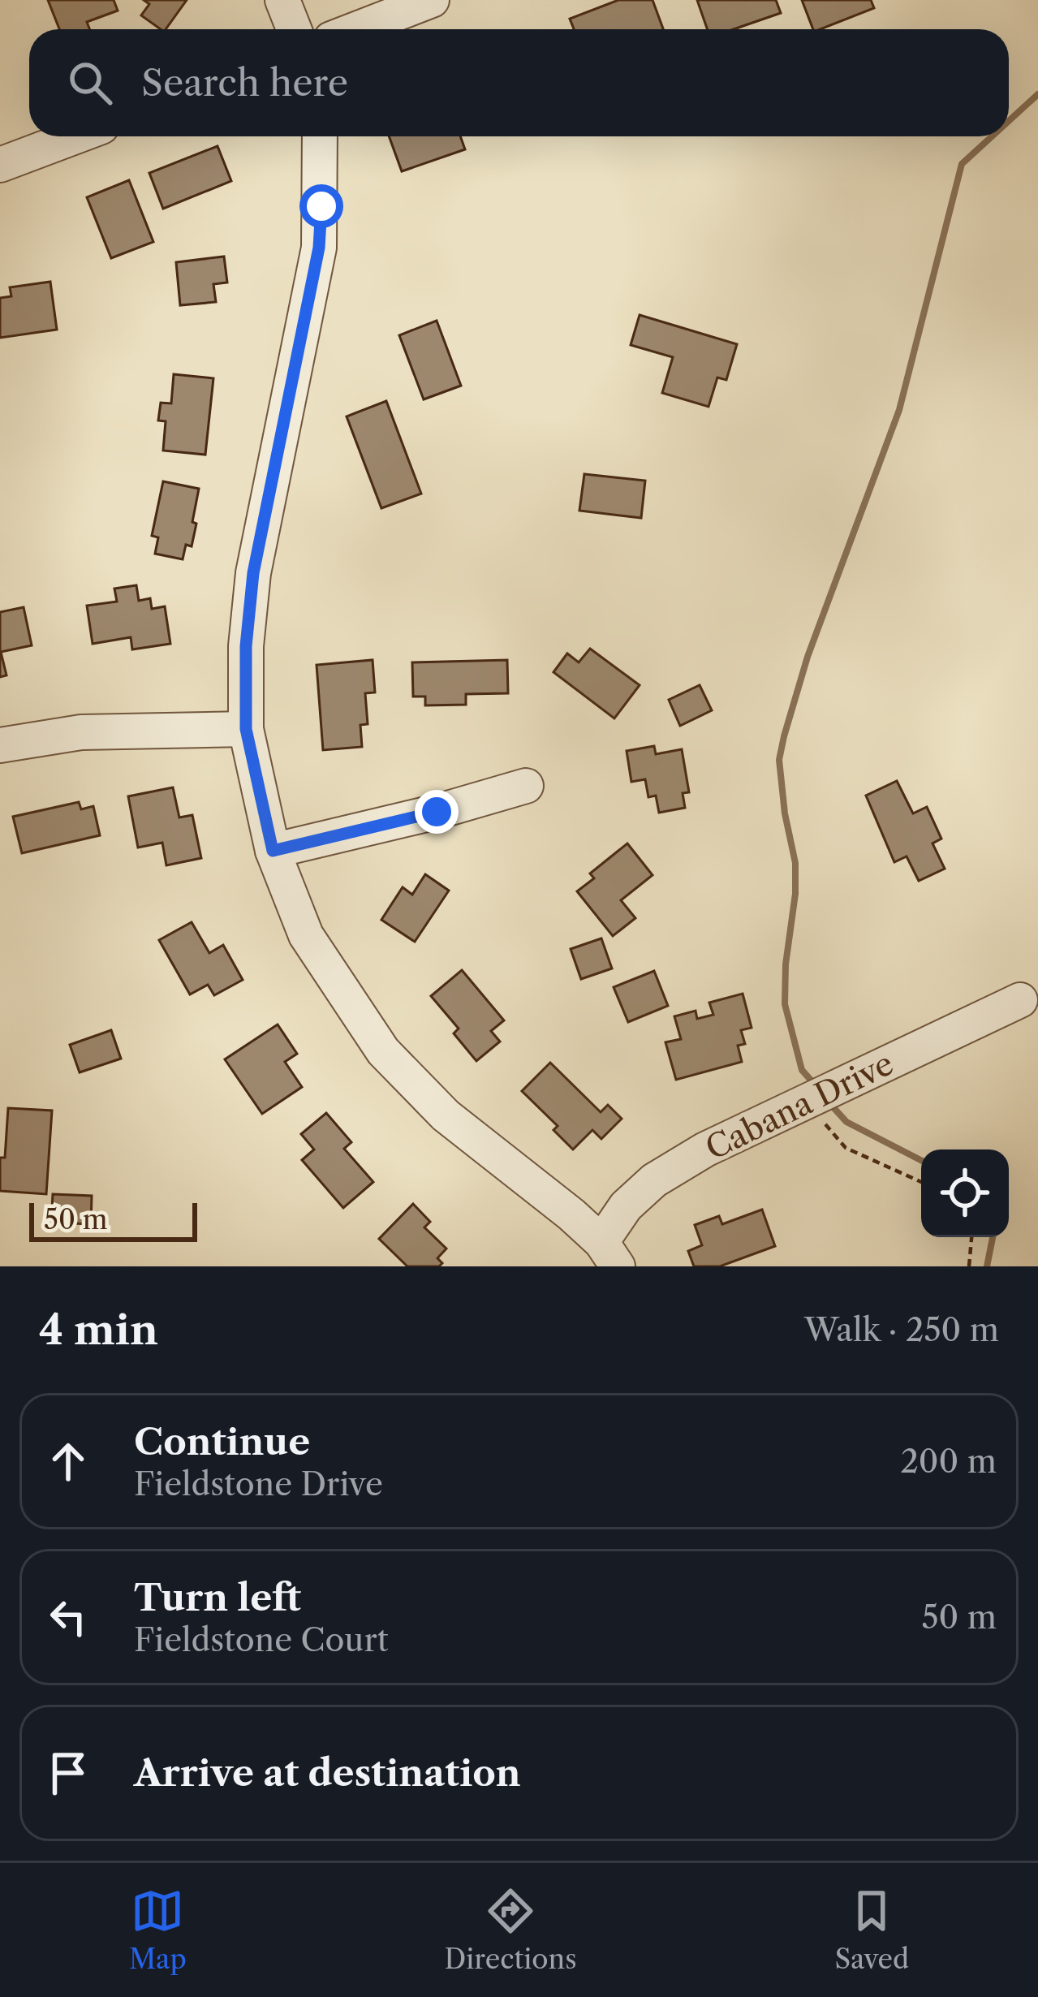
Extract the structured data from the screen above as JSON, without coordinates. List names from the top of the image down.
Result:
{
  "streets": {
    "street": ["Cabana Drive"]
  },
  "scale_bar": "50 m",
  "page": {
    "search": "Search here",
    "scale": "50 m",
    "heading": ["4 min", "Walk · 250 m"],
    "list": [
      ["Continue", "Fieldstone Drive", "200 m"],
      ["Turn left", "Fieldstone Court", "50 m"],
      "Arrive at destination"
    ],
    "nav": ["Map", "Directions", "Saved"]
  }
}
